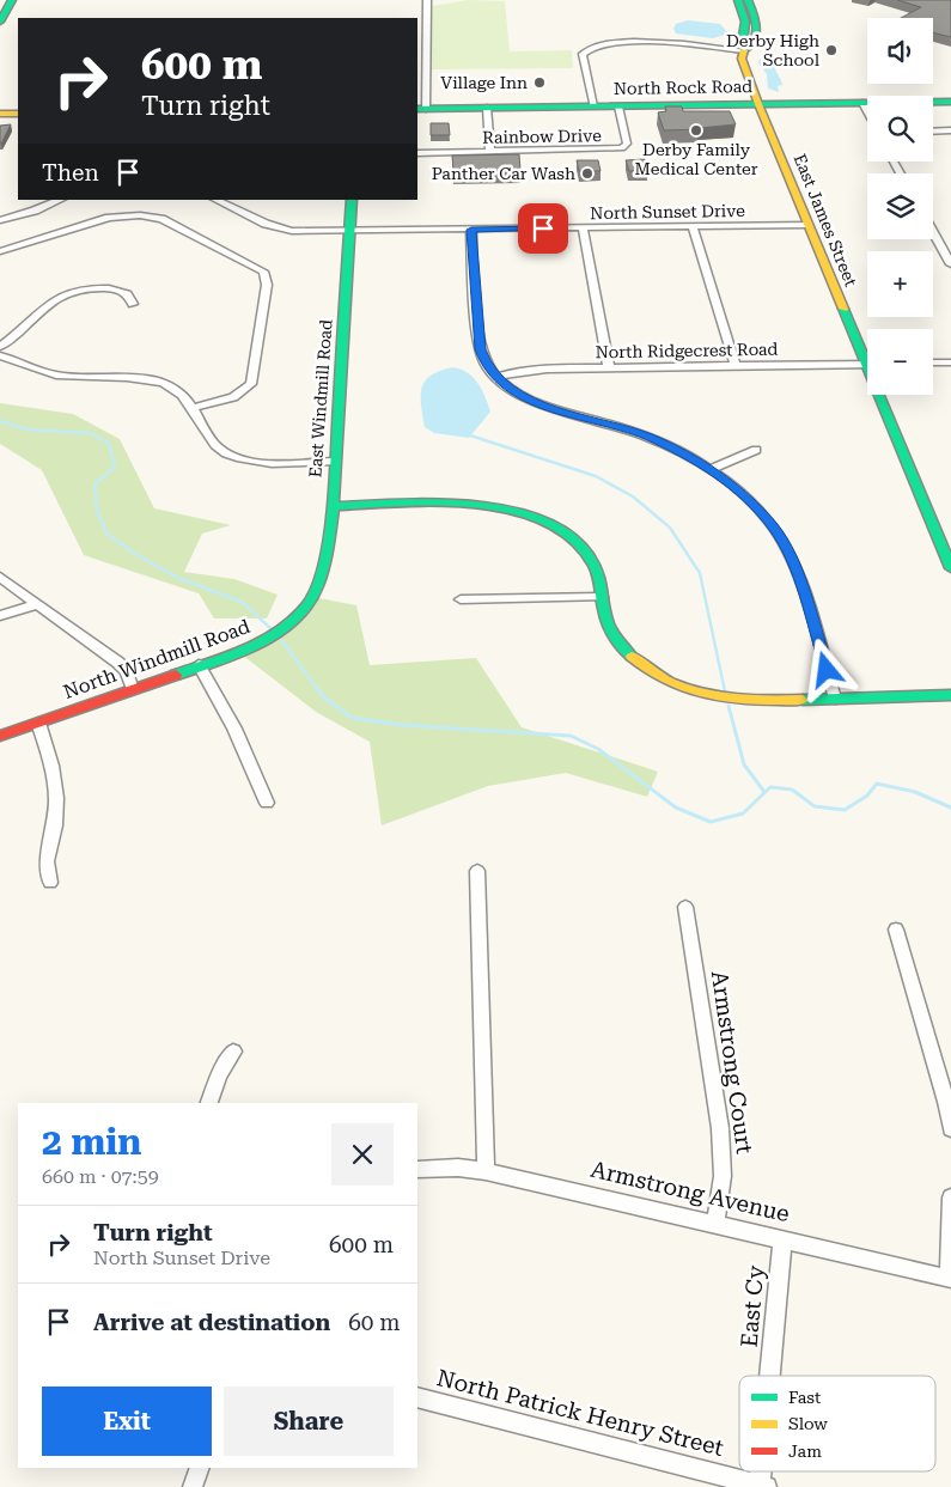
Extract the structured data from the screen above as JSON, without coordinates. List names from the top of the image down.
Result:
{
  "streets": {
    "street": [
      "North Rock Road",
      "Rainbow Drive",
      "North Sunset Drive",
      "East James Street",
      "North Ridgecrest Road",
      "East Windmill Road",
      "North Windmill Road",
      "Armstrong Court",
      "Armstrong Avenue",
      "East Cy",
      "North Patrick Henry Street"
    ]
  },
  "crossings": [
    ["North Rock Road", "Rainbow Drive"],
    ["North Rock Road", "East James Street"],
    ["North Sunset Drive", "East James Street"],
    ["North Sunset Drive", "East Windmill Road"],
    ["East Windmill Road", "North Windmill Road"],
    ["Armstrong Court", "Armstrong Avenue"],
    ["Armstrong Avenue", "East Cy"]
  ],
  "places": [
    "Derby High School",
    "Village Inn",
    "Derby Family Medical Center",
    "Panther Car Wash"
  ],
  "legend": ["Fast", "Slow", "Jam"],
  "page": {
    "map_buttons": ["+", "−"],
    "turn": ["600 m", "Turn right"],
    "then": "Then",
    "heading": ["2 min", "660 m · 07:59"],
    "list": [
      {
        "name": "Turn right",
        "note": "North Sunset Drive",
        "value": "600 m"
      },
      {
        "name": "Arrive at destination",
        "value": "60 m"
      }
    ],
    "buttons": ["Exit", "Share"]
  }
}
